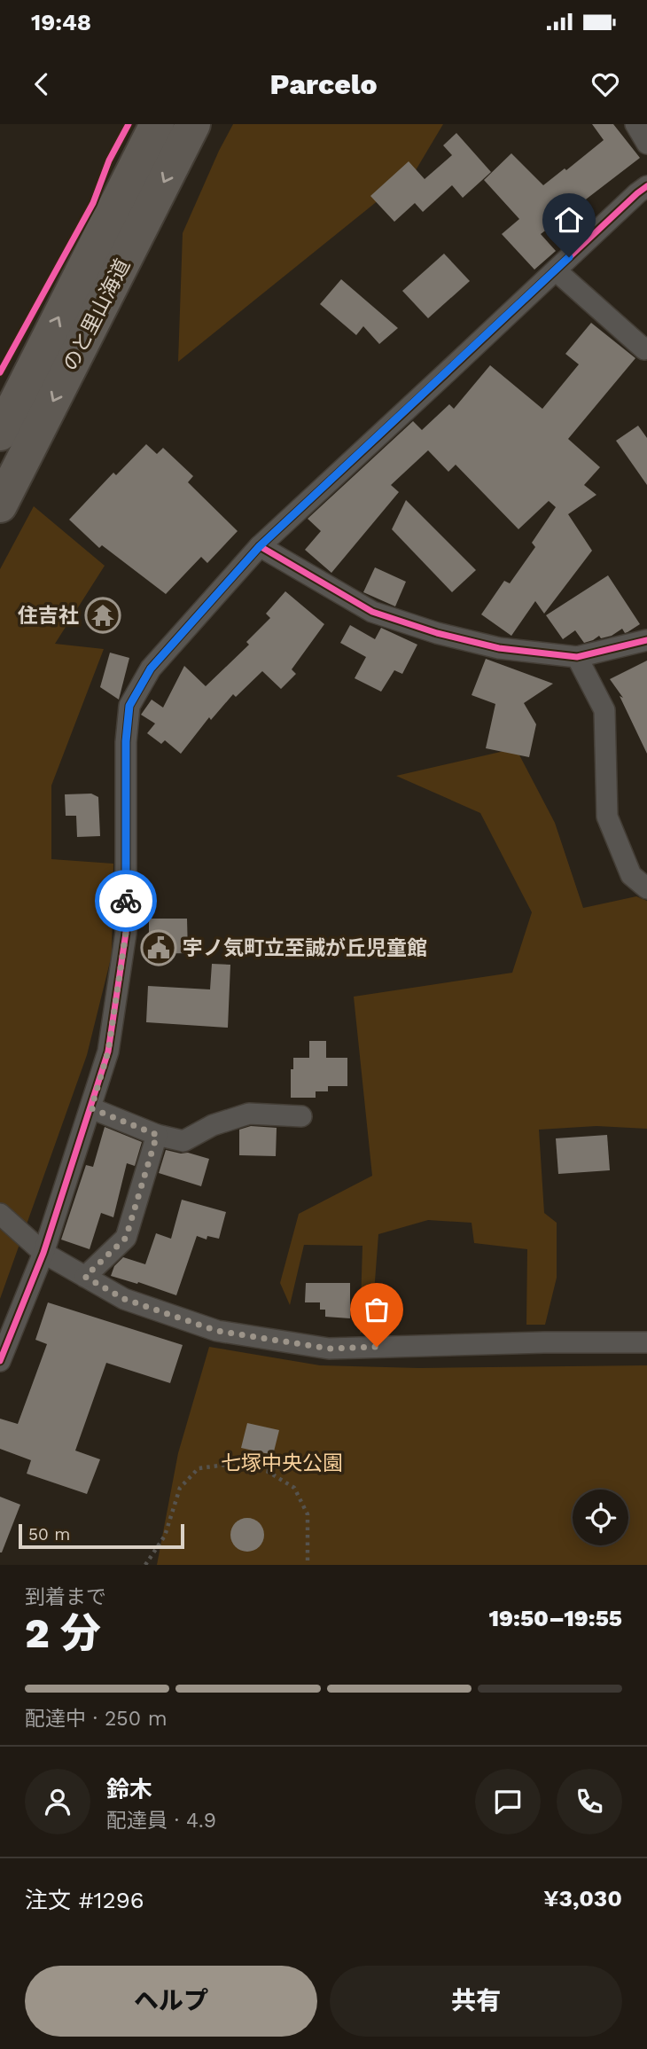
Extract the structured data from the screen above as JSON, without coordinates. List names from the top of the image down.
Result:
{
  "streets": {
    "highway": ["のと里山海道"]
  },
  "parks": ["七塚中央公園"],
  "places": {
    "temple": ["住吉社"],
    "public building": ["宇ノ気町立至誠が丘児童館"]
  },
  "scale_bar": "50 m",
  "page": {
    "status": "19:48",
    "header": "Parcelo",
    "scale": "50 m",
    "heading": ["2 分", "到着まで", "19:50–19:55"],
    "panel": [
      "鈴木",
      "配達員 · 4.9",
      "注文 #1296",
      "¥3,030"
    ],
    "bar": "配達中 · 250 m",
    "buttons": ["ヘルプ", "共有"]
  }
}
